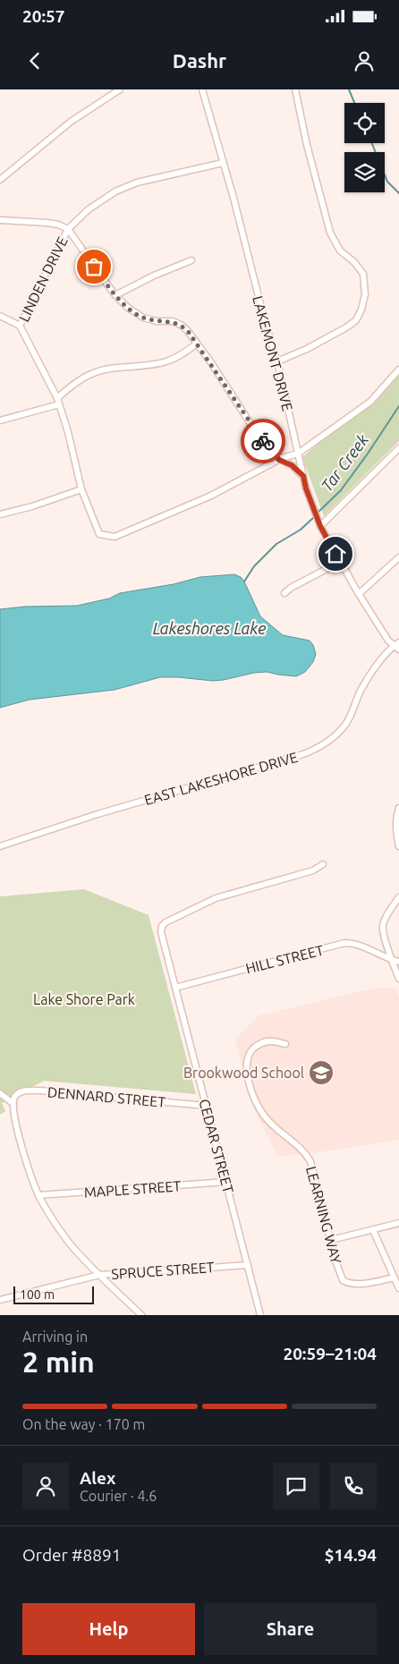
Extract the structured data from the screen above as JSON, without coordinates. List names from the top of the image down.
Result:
{
  "streets": {
    "street": [
      "LINDEN DRIVE",
      "LAKEMONT DRIVE",
      "EAST LAKESHORE DRIVE",
      "HILL STREET",
      "DENNARD STREET",
      "CEDAR STREET",
      "MAPLE STREET",
      "LEARNING WAY",
      "SPRUCE STREET"
    ]
  },
  "crossings": [
    ["LINDEN DRIVE", "LAKEMONT DRIVE"],
    ["LAKEMONT DRIVE", "EAST LAKESHORE DRIVE"],
    ["HILL STREET", "CEDAR STREET"],
    ["DENNARD STREET", "CEDAR STREET"],
    ["CEDAR STREET", "MAPLE STREET"],
    ["CEDAR STREET", "SPRUCE STREET"]
  ],
  "water": ["Tar Creek", "Lakeshores Lake"],
  "parks": ["Lake Shore Park"],
  "places": {
    "school or university": ["Brookwood School"]
  },
  "scale_bar": "100 m",
  "page": {
    "status": "20:57",
    "header": "Dashr",
    "scale": "100 m",
    "heading": ["2 min", "Arriving in", "20:59–21:04"],
    "panel": [
      "Alex",
      "Courier · 4.6",
      "Order #8891",
      "$14.94"
    ],
    "bar": "On the way · 170 m",
    "buttons": ["Help", "Share"]
  }
}
